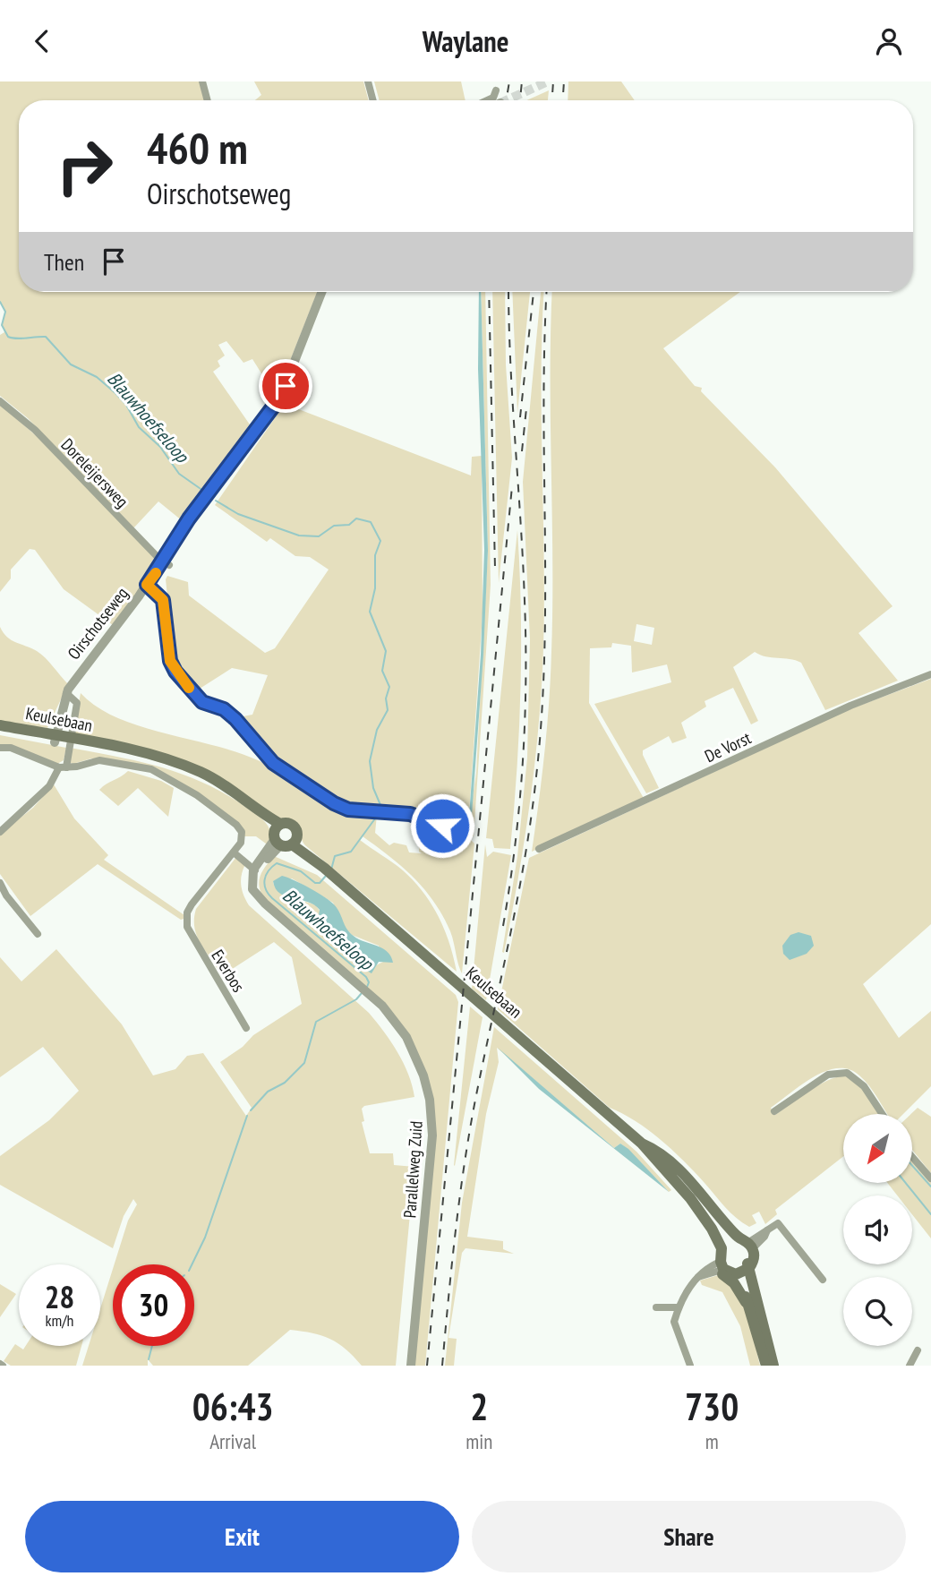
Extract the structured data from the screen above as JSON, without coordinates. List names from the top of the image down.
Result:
{
  "streets": {
    "main road": ["Keulsebaan"],
    "street": [
      "Doreleijersweg",
      "Oirschotseweg",
      "De Vorst",
      "Everbos",
      "Parallelweg Zuid"
    ]
  },
  "crossings": [
    ["Doreleijersweg", "Oirschotseweg"],
    ["Oirschotseweg", "Keulsebaan"]
  ],
  "water": ["Blauwhoefseloop"],
  "north": "bottom left",
  "page": {
    "header": "Waylane",
    "turn": ["460 m", "Oirschotseweg"],
    "then": "Then",
    "speed": "28 km/h",
    "limit": "30",
    "eta": [
      "06:43",
      "Arrival",
      "2",
      "min",
      "730",
      "m"
    ],
    "buttons": ["Exit", "Share"]
  }
}
